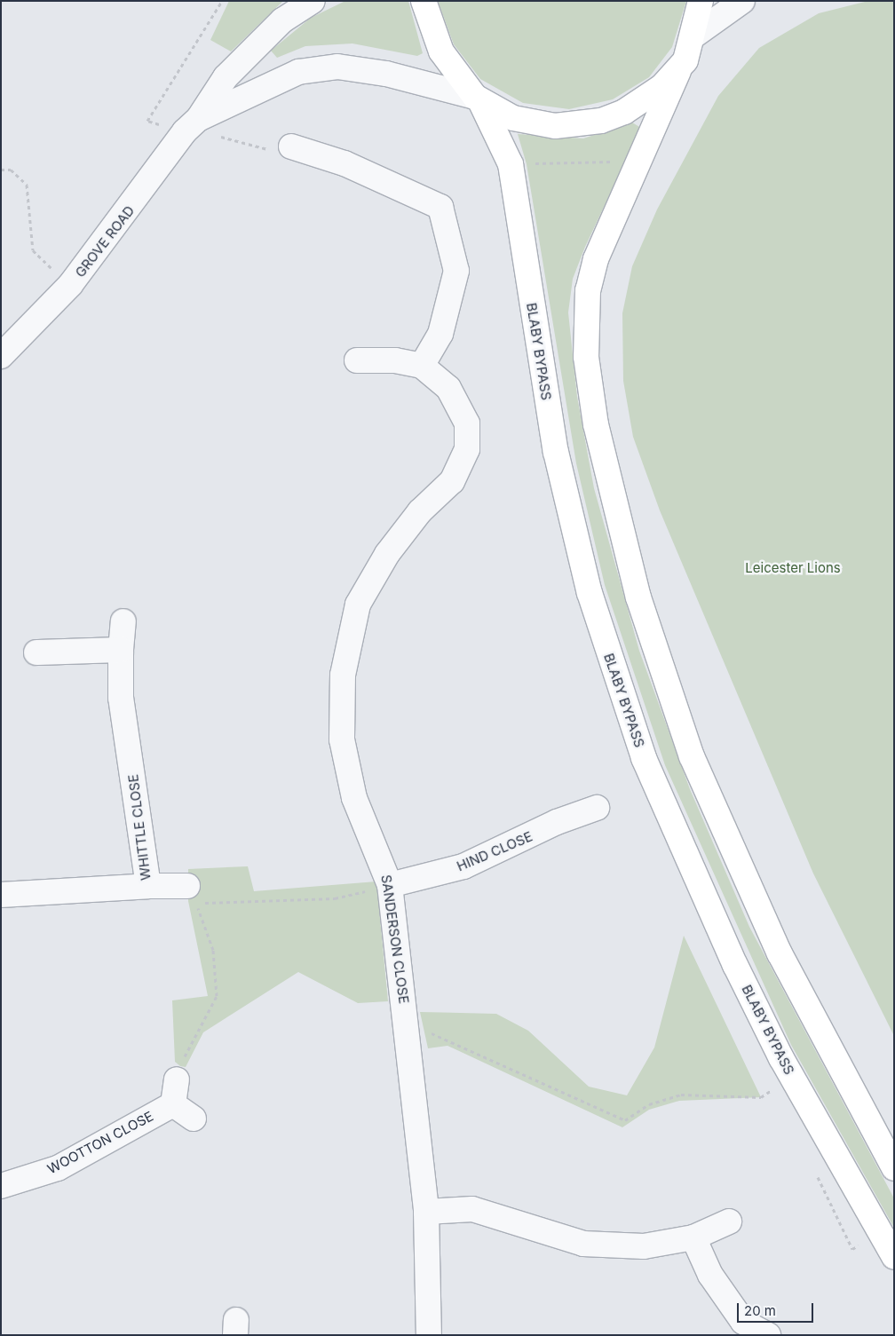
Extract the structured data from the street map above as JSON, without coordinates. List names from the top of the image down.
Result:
{
  "streets": {
    "main road": ["BLABY BYPASS"],
    "street": [
      "GROVE ROAD",
      "WHITTLE CLOSE",
      "HIND CLOSE",
      "SANDERSON CLOSE",
      "WOOTTON CLOSE"
    ]
  },
  "crossings": [
    ["GROVE ROAD", "BLABY BYPASS"],
    ["HIND CLOSE", "SANDERSON CLOSE"]
  ],
  "parks": ["Leicester Lions"],
  "scale_bar": "20 m"
}
